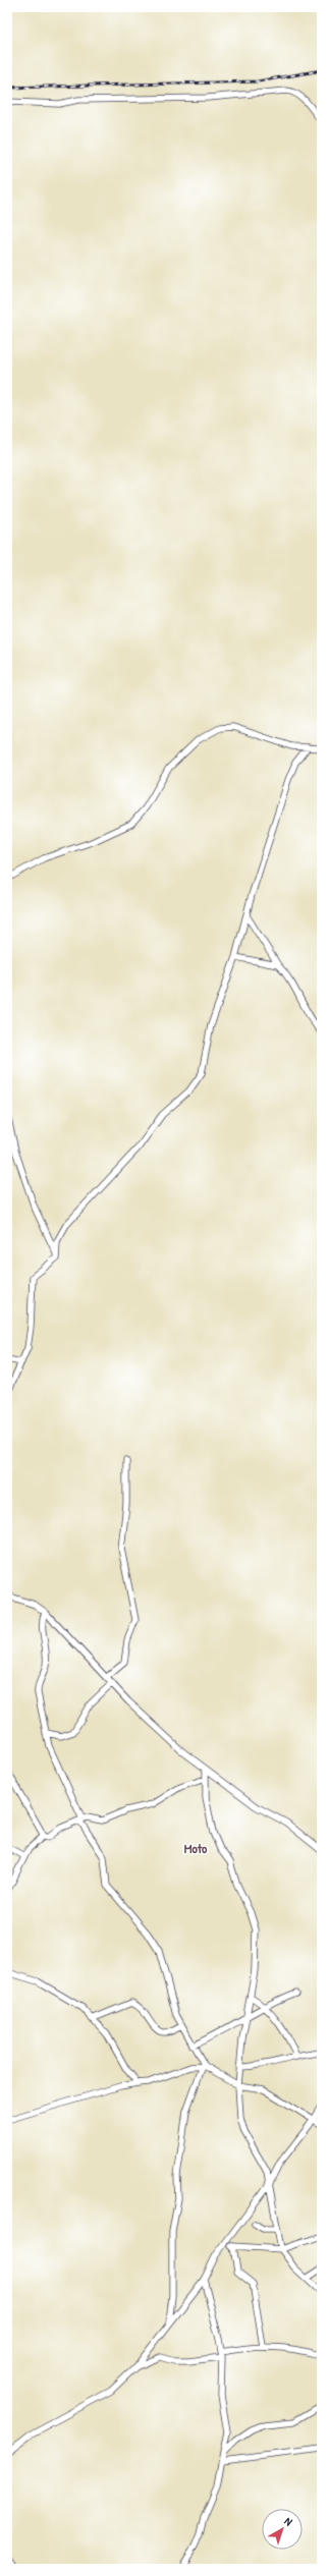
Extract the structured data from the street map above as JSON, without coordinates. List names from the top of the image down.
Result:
{
  "districts": ["Moto"],
  "north": "top right"
}
